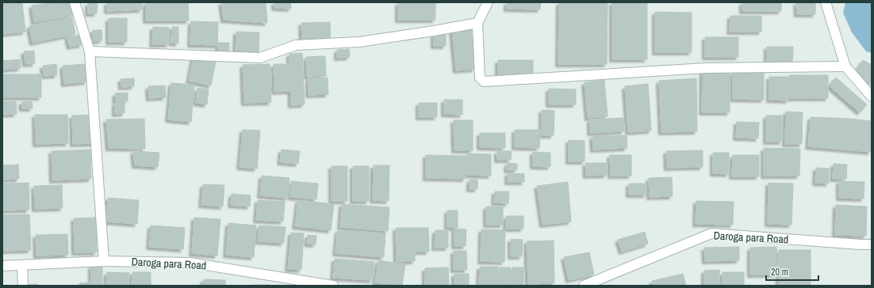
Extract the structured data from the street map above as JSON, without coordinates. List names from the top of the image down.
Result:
{
  "streets": {
    "street": ["Daroga para Road"]
  },
  "scale_bar": "20 m"
}
